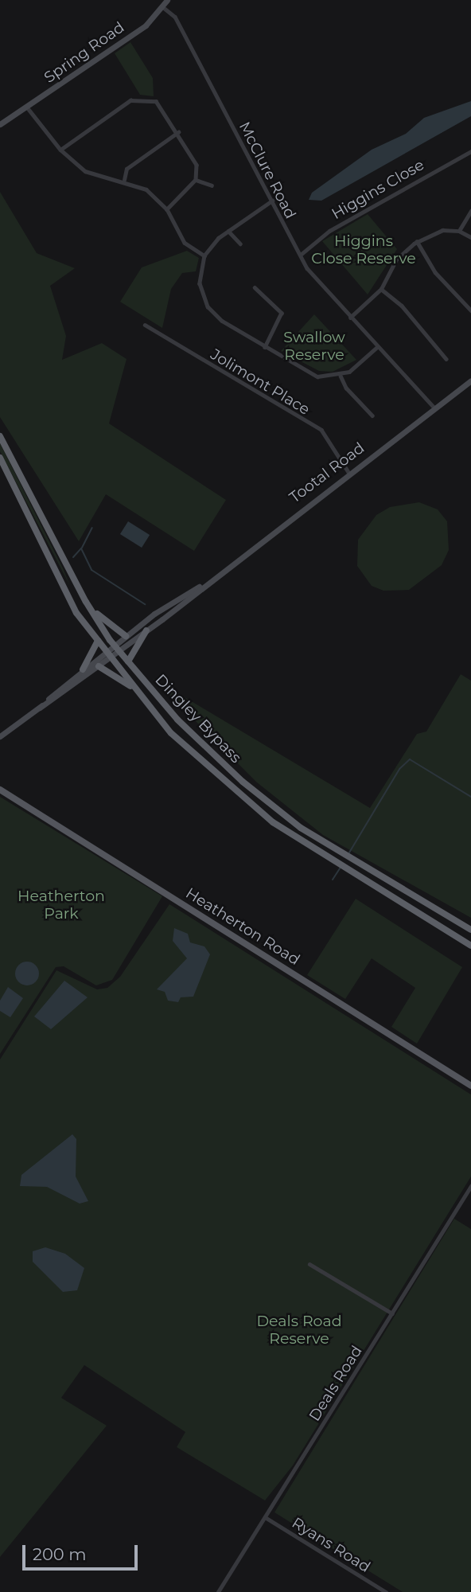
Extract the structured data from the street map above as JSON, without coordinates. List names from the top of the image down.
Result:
{
  "streets": {
    "highway": ["Dingley Bypass"],
    "main road": ["Spring Road", "Tootal Road", "Heatherton Road"],
    "street": [
      "McClure Road",
      "Higgins Close",
      "Jolimont Place",
      "Deals Road",
      "Ryans Road"
    ]
  },
  "crossings": [
    ["Spring Road", "McClure Road"],
    ["McClure Road", "Higgins Close"],
    ["McClure Road", "Tootal Road"],
    ["Jolimont Place", "Tootal Road"],
    ["Tootal Road", "Dingley Bypass"],
    ["Deals Road", "Ryans Road"]
  ],
  "parks": [
    "Higgins Close Reserve",
    "Swallow Reserve",
    "Heatherton Park",
    "Deals Road Reserve"
  ],
  "scale_bar": "200 m"
}
